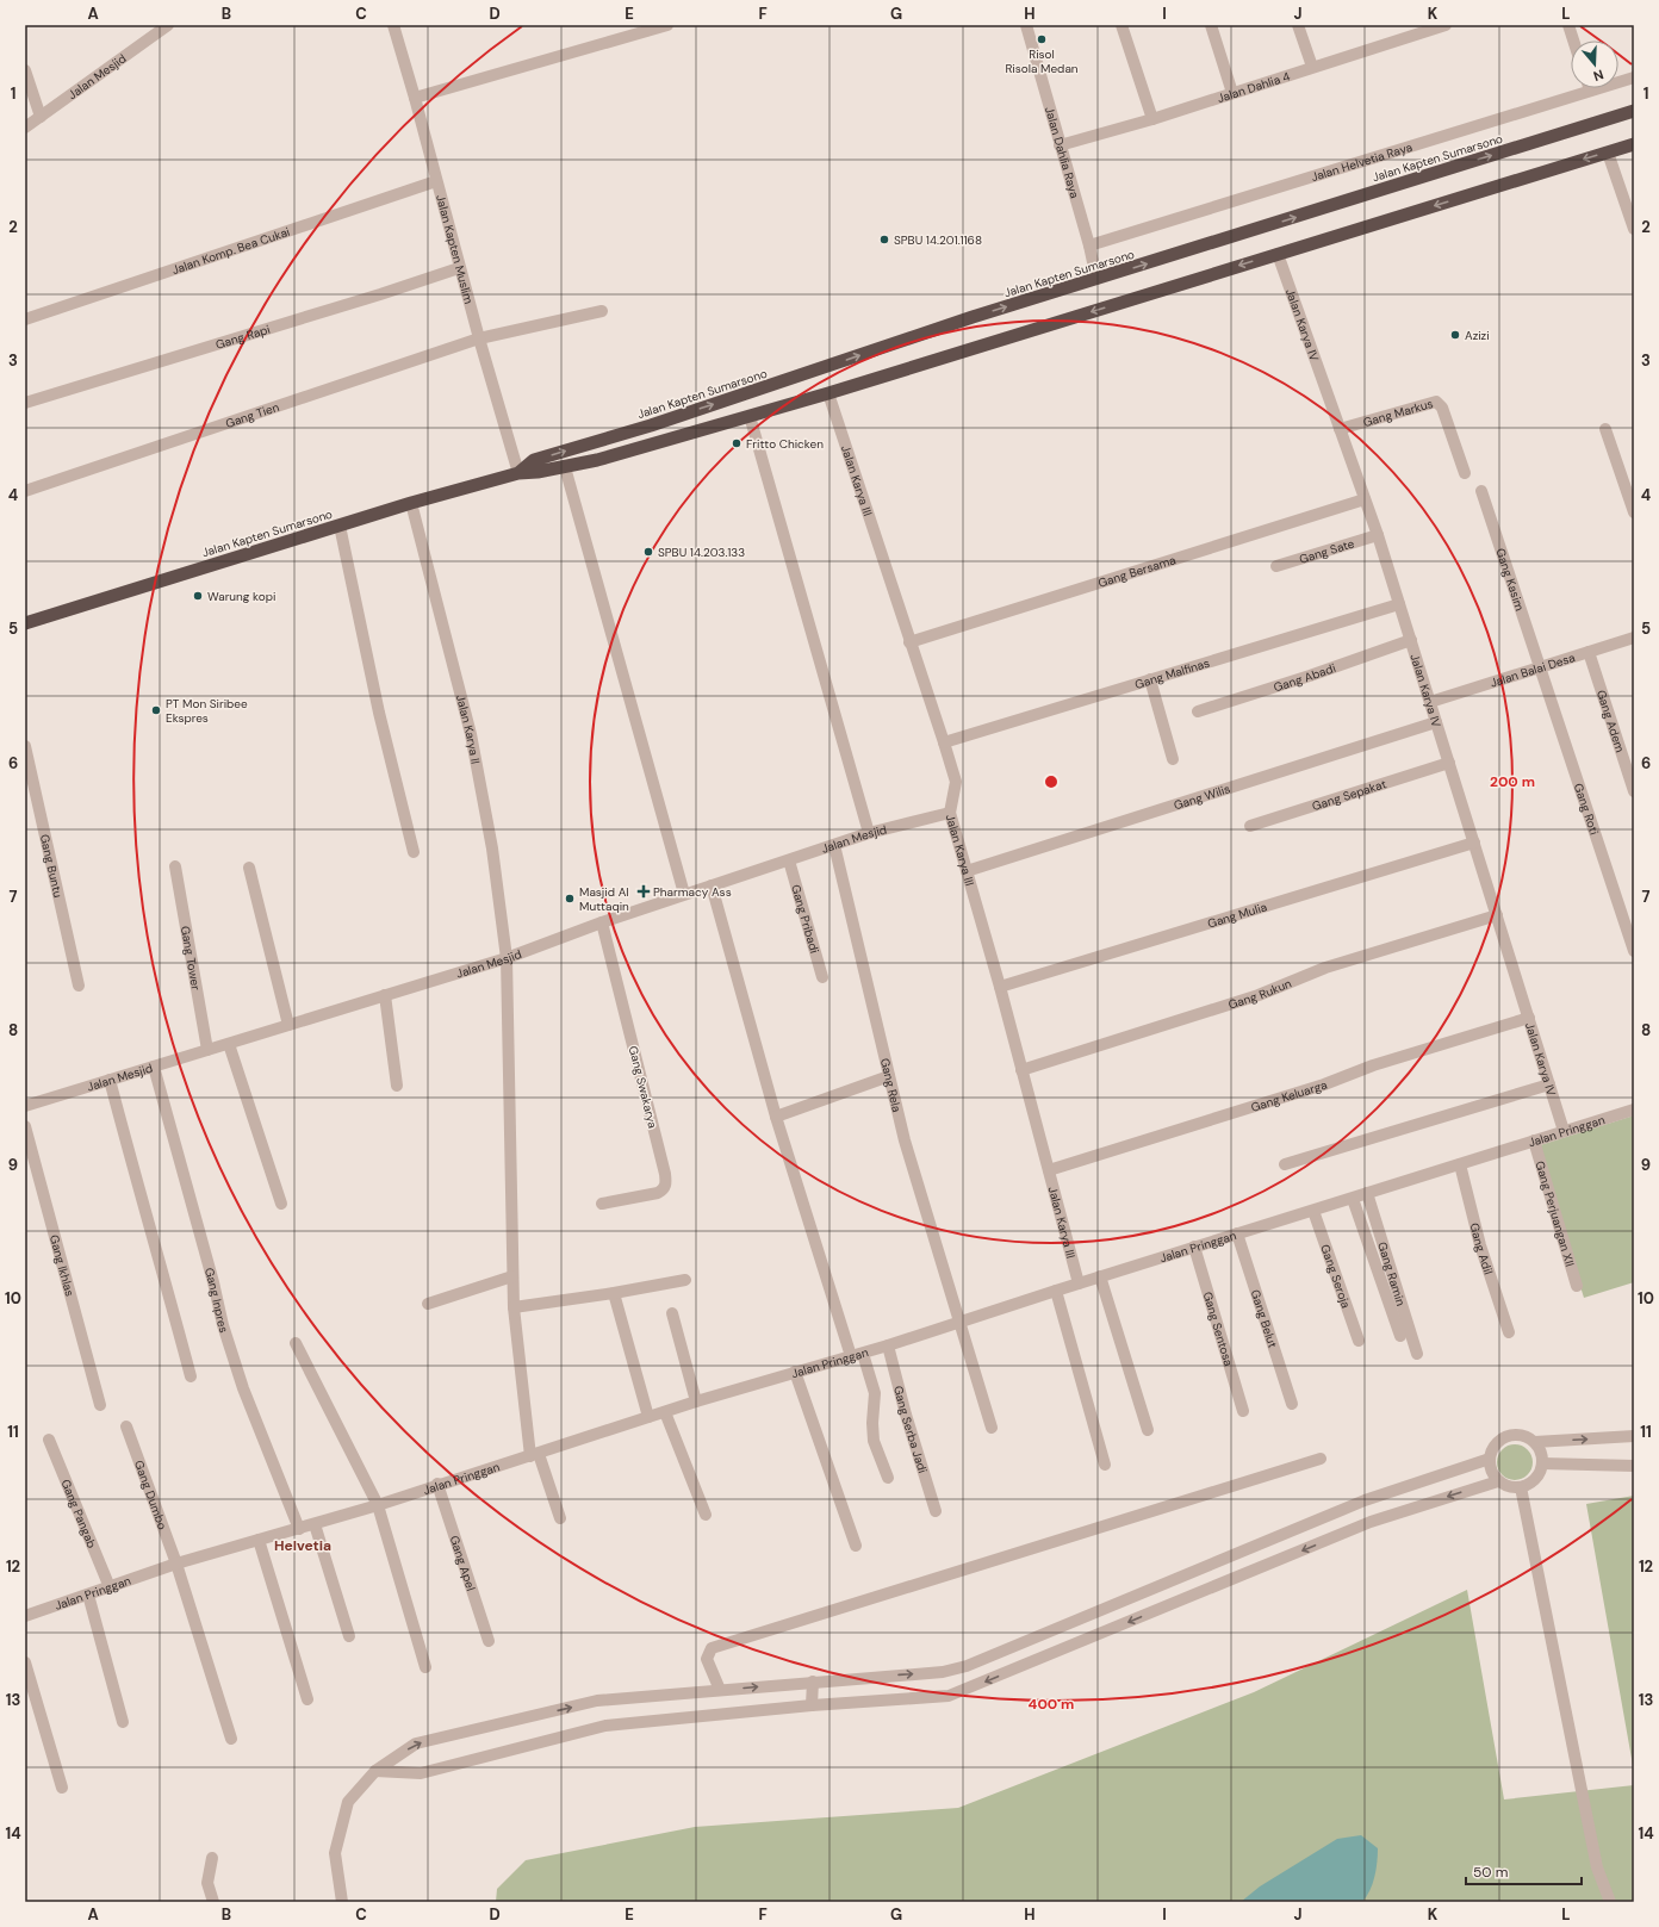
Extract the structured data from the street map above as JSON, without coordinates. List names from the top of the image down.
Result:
{
  "streets": {
    "highway": ["Jalan Kapten Sumarsono"],
    "street": [
      "Jalan Mesjid",
      "Jalan Dahlia 4",
      "Jalan Dahlia Raya",
      "Jalan Helvetia Raya",
      "Jalan Kapten Muslim",
      "Jalan Komp. Bea Cukai",
      "Jalan Karya IV",
      "Gang Rapi",
      "Gang Markus",
      "Gang Tien",
      "Jalan Karya III",
      "Gang Sate",
      "Gang Bersama",
      "Gang Kasim",
      "Jalan Balai Desa",
      "Gang Malfinas",
      "Gang Abadi",
      "Gang Adem",
      "Jalan Karya II",
      "Gang Sepakat",
      "Gang Wilis",
      "Gang Roti",
      "Gang Buntu",
      "Gang Mulia",
      "Gang Pribadi",
      "Gang Tower",
      "Gang Rukun",
      "Gang Rela",
      "Gang Swakarya",
      "Gang Keluarga",
      "Jalan Pringgan",
      "Gang Perjuangan XII",
      "Gang Adil",
      "Gang Ikhlas",
      "Gang Ramin",
      "Gang Seroja",
      "Gang Inpres",
      "Gang Belut",
      "Gang Sentosa",
      "Gang Serba Jadi",
      "Gang Dumbo",
      "Gang Pangab",
      "Gang Apel"
    ]
  },
  "crossings": [
    ["Jalan Mesjid", "Jalan Karya III"],
    ["Jalan Mesjid", "Jalan Karya II"],
    ["Jalan Mesjid", "Gang Pribadi"],
    ["Jalan Mesjid", "Gang Tower"],
    ["Jalan Mesjid", "Gang Rela"],
    ["Jalan Mesjid", "Gang Swakarya"],
    ["Jalan Mesjid", "Gang Inpres"],
    ["Jalan Dahlia 4", "Jalan Dahlia Raya"],
    ["Jalan Dahlia Raya", "Jalan Kapten Sumarsono"],
    ["Jalan Dahlia Raya", "Jalan Helvetia Raya"],
    ["Jalan Kapten Sumarsono", "Jalan Kapten Muslim"],
    ["Jalan Kapten Sumarsono", "Jalan Karya IV"],
    ["Jalan Kapten Sumarsono", "Jalan Karya III"],
    ["Jalan Kapten Sumarsono", "Jalan Karya II"],
    ["Jalan Kapten Muslim", "Jalan Komp. Bea Cukai"],
    ["Jalan Kapten Muslim", "Gang Rapi"],
    ["Jalan Kapten Muslim", "Gang Tien"],
    ["Jalan Karya IV", "Gang Markus"],
    ["Jalan Karya IV", "Gang Sate"],
    ["Jalan Karya IV", "Gang Bersama"],
    ["Jalan Karya IV", "Jalan Balai Desa"],
    ["Jalan Karya IV", "Gang Malfinas"],
    ["Jalan Karya IV", "Gang Abadi"],
    ["Jalan Karya IV", "Gang Sepakat"],
    ["Jalan Karya IV", "Gang Wilis"],
    ["Jalan Karya IV", "Gang Mulia"],
    ["Jalan Karya IV", "Gang Rukun"],
    ["Jalan Karya IV", "Gang Keluarga"],
    ["Jalan Karya IV", "Jalan Pringgan"],
    ["Jalan Karya III", "Gang Bersama"],
    ["Jalan Karya III", "Gang Malfinas"],
    ["Jalan Karya III", "Gang Wilis"],
    ["Jalan Karya III", "Gang Mulia"],
    ["Jalan Karya III", "Gang Rukun"],
    ["Jalan Karya III", "Gang Keluarga"],
    ["Jalan Karya III", "Jalan Pringgan"],
    ["Gang Kasim", "Jalan Balai Desa"],
    ["Gang Kasim", "Gang Roti"],
    ["Jalan Balai Desa", "Gang Adem"],
    ["Jalan Balai Desa", "Gang Roti"],
    ["Jalan Karya II", "Jalan Pringgan"],
    ["Gang Rela", "Jalan Pringgan"],
    ["Jalan Pringgan", "Gang Perjuangan XII"],
    ["Jalan Pringgan", "Gang Adil"],
    ["Jalan Pringgan", "Gang Ramin"],
    ["Jalan Pringgan", "Gang Seroja"],
    ["Jalan Pringgan", "Gang Inpres"],
    ["Jalan Pringgan", "Gang Belut"],
    ["Jalan Pringgan", "Gang Sentosa"],
    ["Jalan Pringgan", "Gang Serba Jadi"],
    ["Jalan Pringgan", "Gang Dumbo"],
    ["Jalan Pringgan", "Gang Pangab"],
    ["Jalan Pringgan", "Gang Apel"]
  ],
  "districts": ["Helvetia"],
  "places": {
    "other": [
      "Risol Risola Medan",
      "SPBU 14.201.1168",
      "Azizi",
      "Fritto Chicken",
      "SPBU 14.203.133",
      "Warung kopi",
      "PT Mon Siribee Ekspres",
      "Masjid Al Muttaqin"
    ],
    "health": ["Pharmacy Ass"]
  },
  "scale_bar": "50 m",
  "north": "bottom",
  "grid": {
    "columns": [
      "A",
      "B",
      "C",
      "D",
      "E",
      "F",
      "G",
      "H",
      "I",
      "J",
      "K",
      "L"
    ],
    "rows": [
      "1",
      "2",
      "3",
      "4",
      "5",
      "6",
      "7",
      "8",
      "9",
      "10",
      "11",
      "12",
      "13",
      "14"
    ]
  },
  "rings": ["200 m", "400 m"]
}
